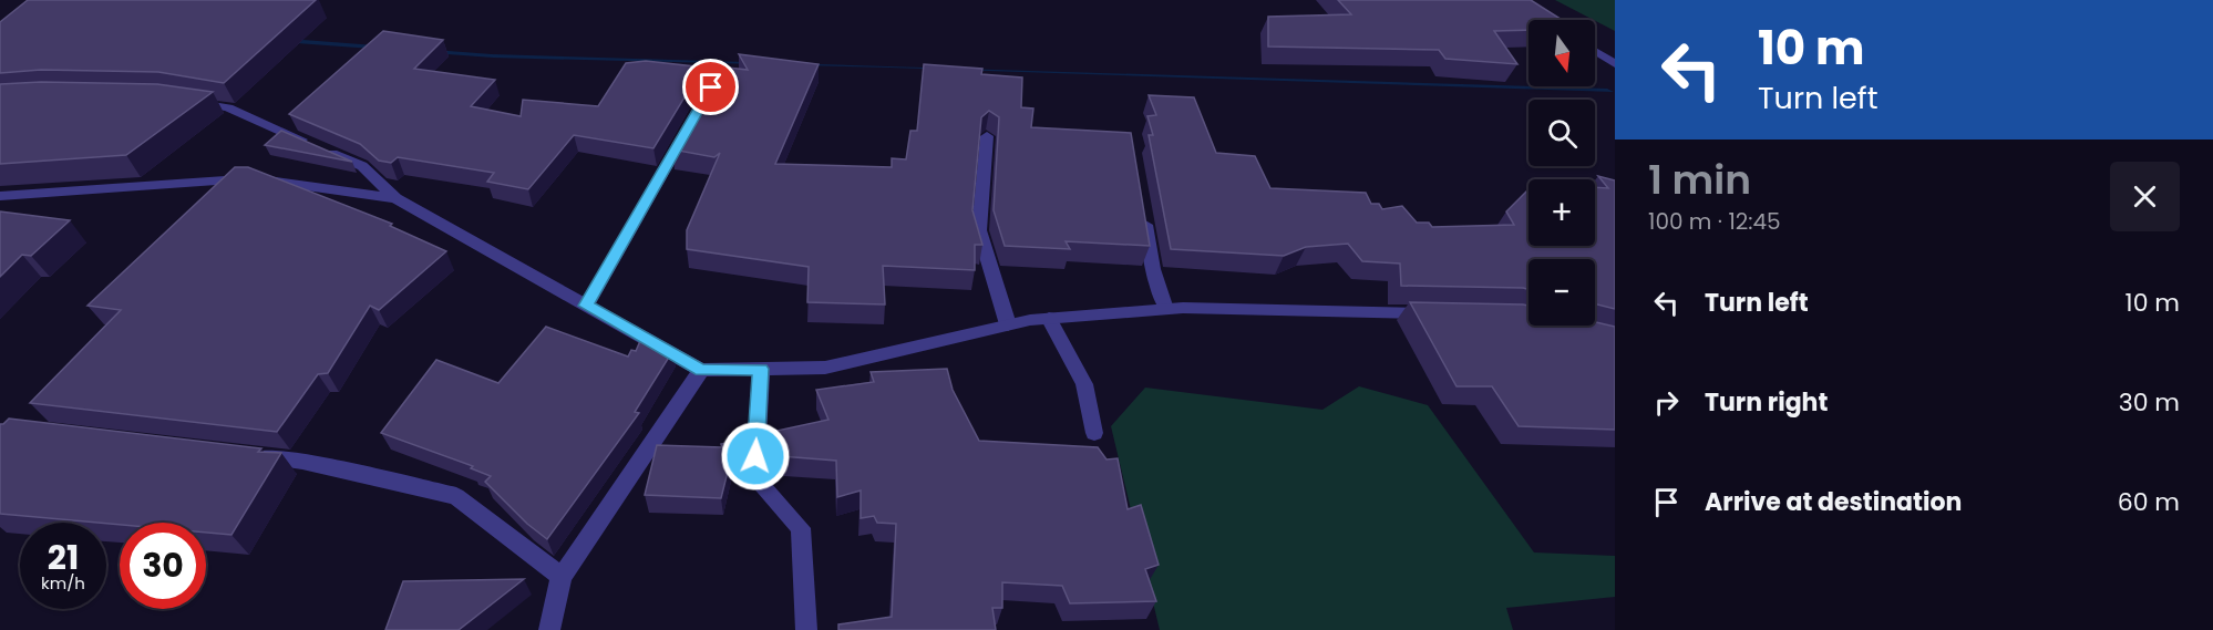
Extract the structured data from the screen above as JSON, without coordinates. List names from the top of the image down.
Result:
{
  "north": "bottom",
  "page": {
    "turn": ["10 m", "Turn left"],
    "map_buttons": ["+", "−"],
    "heading": ["1 min", "100 m · 12:45"],
    "list": [
      {
        "name": "Turn left",
        "value": "10 m"
      },
      {
        "name": "Turn right",
        "value": "30 m"
      },
      {
        "name": "Arrive at destination",
        "value": "60 m"
      }
    ],
    "speed": "21 km/h",
    "limit": "30"
  }
}
